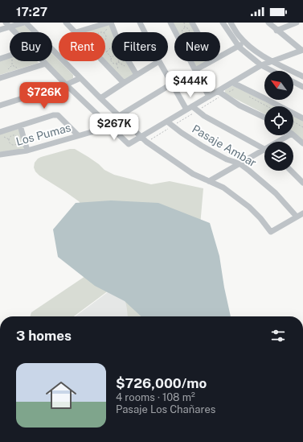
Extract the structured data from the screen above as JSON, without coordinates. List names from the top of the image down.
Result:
{
  "streets": {
    "street": ["Los Pumas", "Pasaje Ambar"]
  },
  "north": "top left",
  "page": {
    "status": "17:27",
    "chip": [
      "Buy",
      "Rent",
      "Filters",
      "New"
    ],
    "price": ["$444K", "$726K", "$267K"],
    "heading": "3 homes",
    "list": [
      {
        "name": "$726,000/mo",
        "note": "4 rooms · 108 m² · Pasaje Los Chañares"
      }
    ]
  }
}
